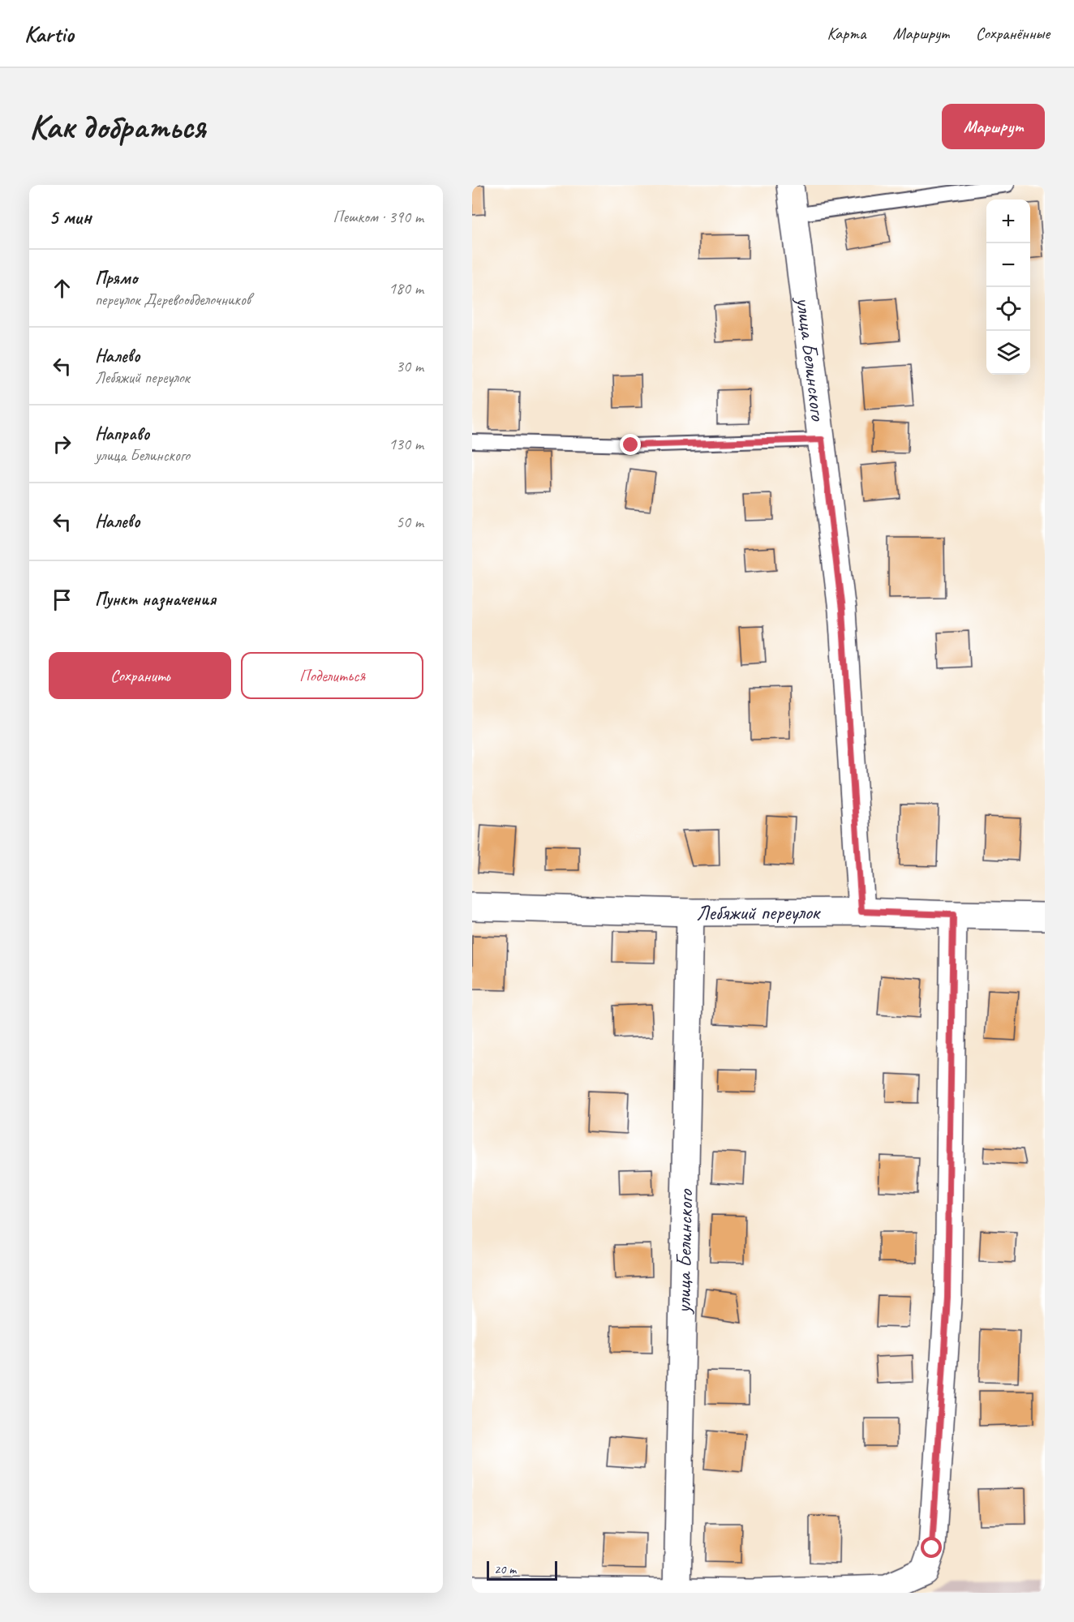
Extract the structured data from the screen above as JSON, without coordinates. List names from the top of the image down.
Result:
{
  "streets": {
    "street": ["улица Белинского", "Лебяжий переулок"]
  },
  "crossings": [
    ["улица Белинского", "Лебяжий переулок"]
  ],
  "scale_bar": "20 m",
  "page": {
    "header": "Kartio",
    "nav": ["Карта", "Маршрут", "Сохранённые"],
    "buttons": [
      "Маршрут",
      ["Сохранить", "Поделиться"]
    ],
    "title": "Как добраться",
    "heading": ["5 мин", "Пешком · 390 m"],
    "map_buttons": ["+", "−"],
    "list": [
      ["Прямо", "переулок Деревообделочников", "180 m"],
      ["Налево", "Лебяжий переулок", "30 m"],
      ["Направо", "улица Белинского", "130 m"],
      ["Налево", "50 m"],
      "Пункт назначения"
    ],
    "scale": "20 m"
  }
}
